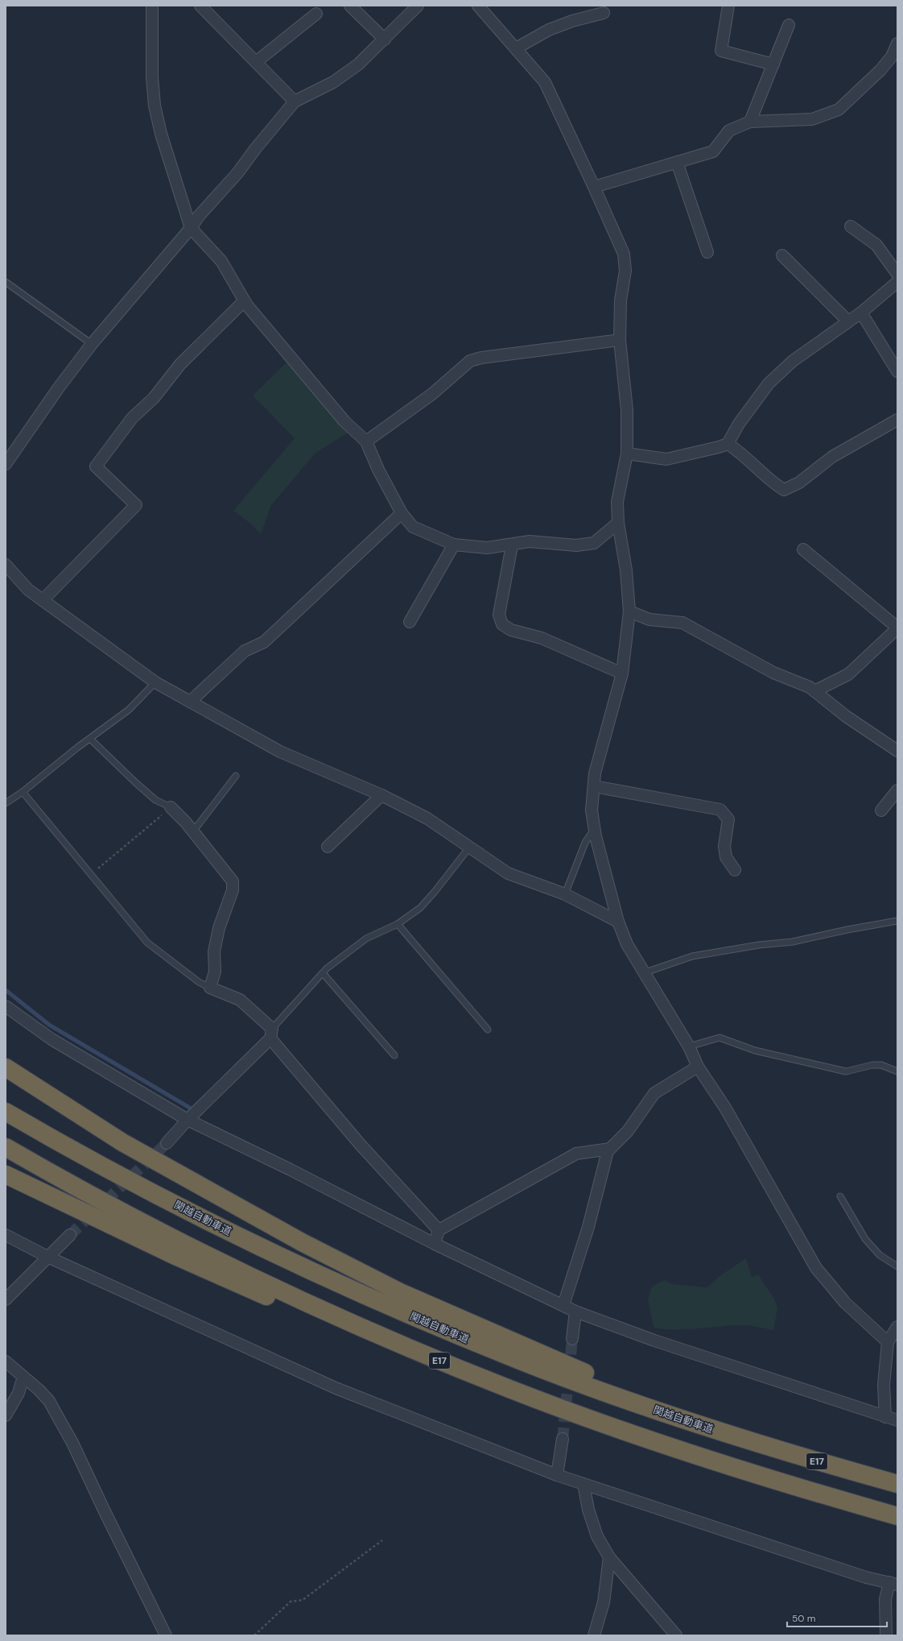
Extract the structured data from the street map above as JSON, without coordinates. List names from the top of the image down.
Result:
{
  "streets": {
    "highway": ["関越自動車道", "E17"]
  },
  "scale_bar": "50 m"
}
